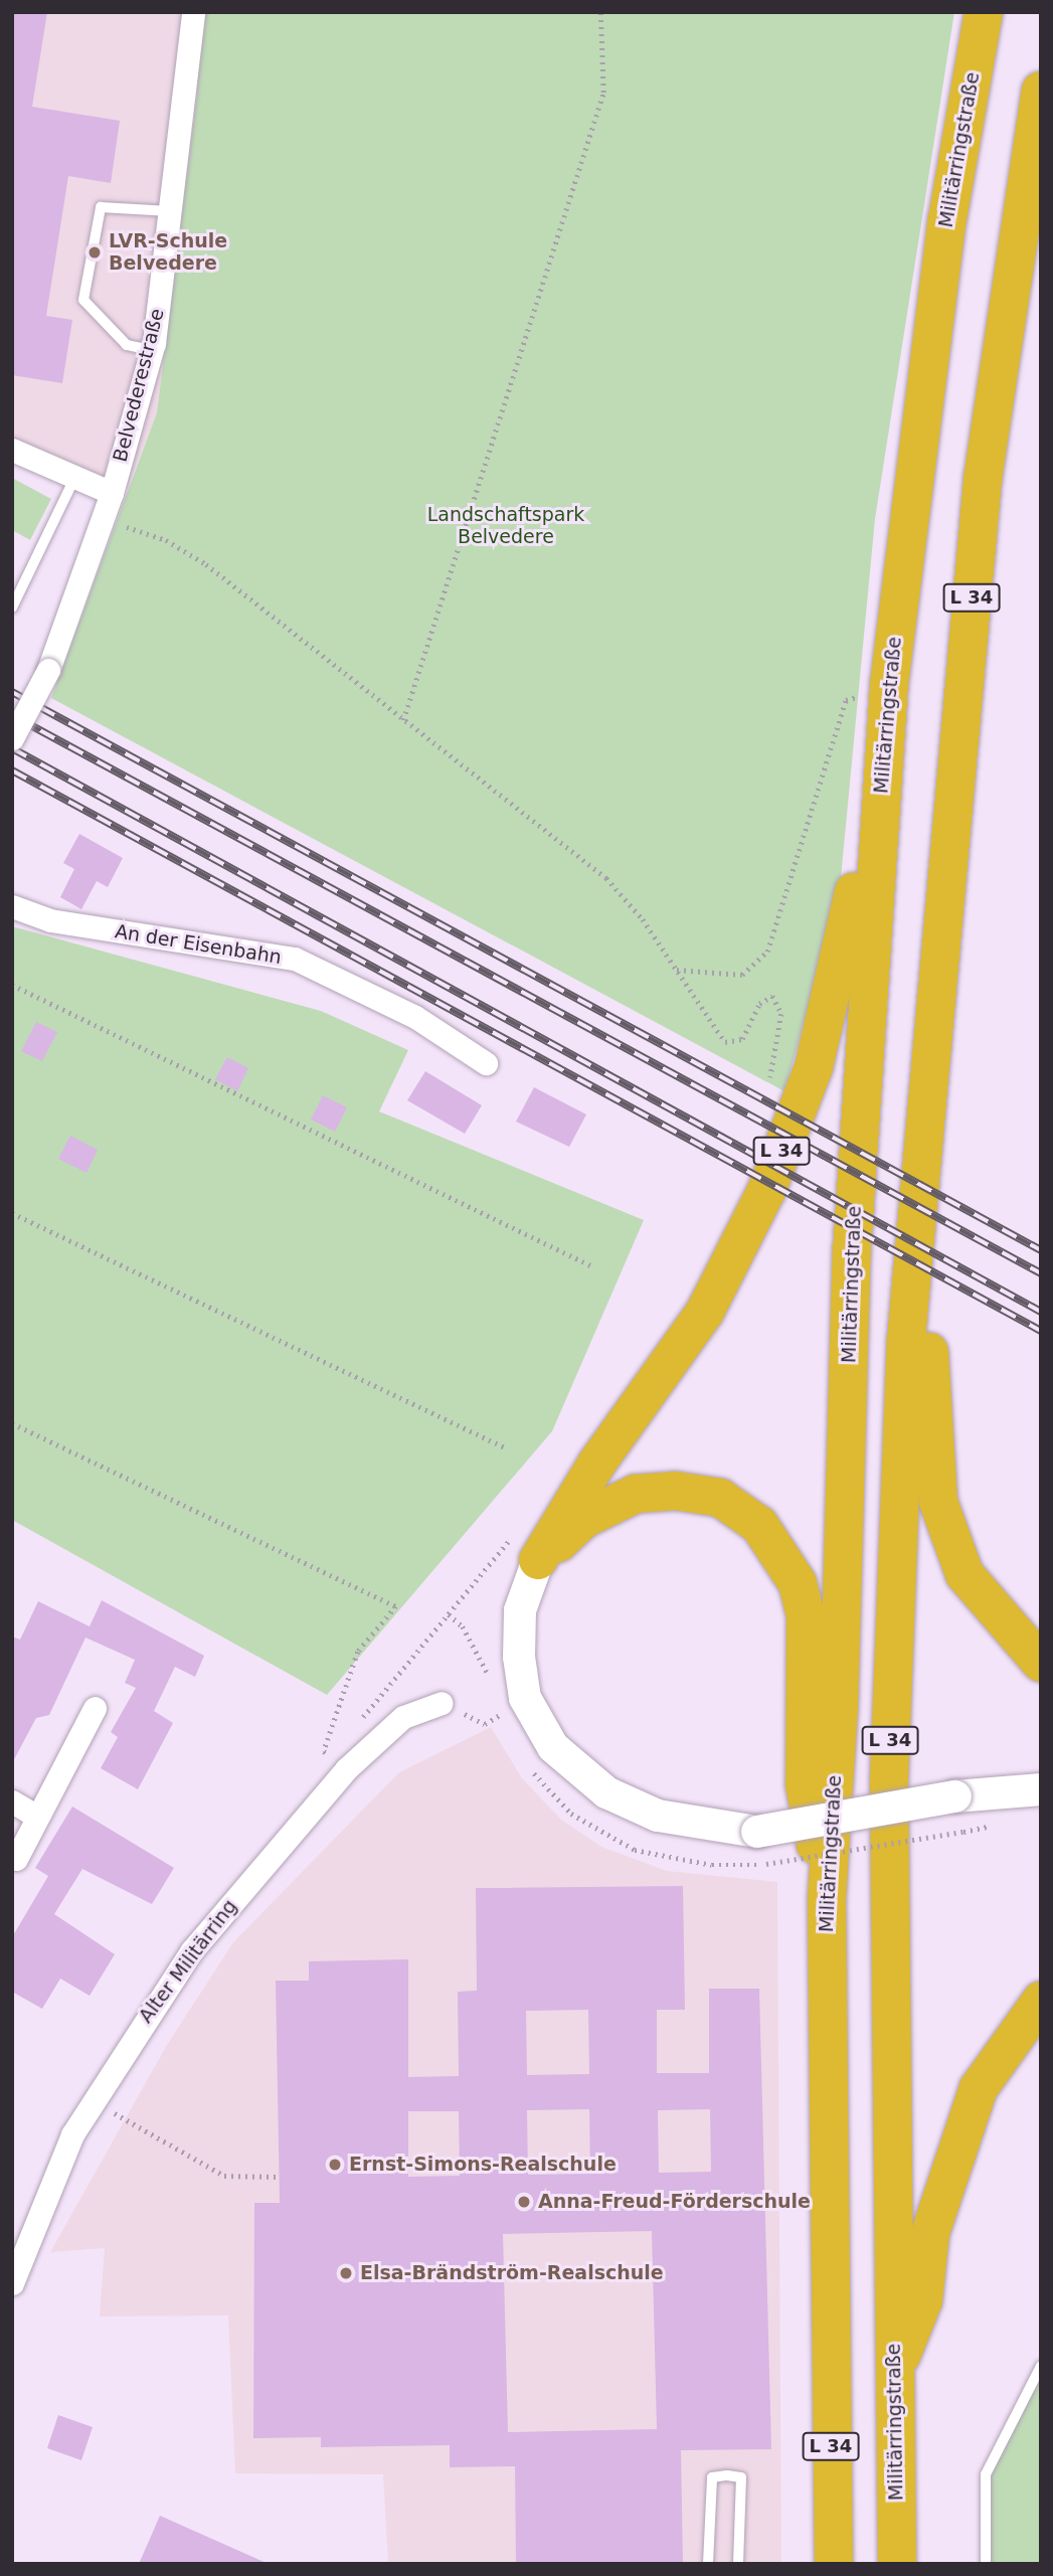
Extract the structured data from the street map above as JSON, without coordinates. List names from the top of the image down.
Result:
{
  "streets": {
    "highway": ["Militärringstraße", "L 34"],
    "street": ["Belvederestraße", "An der Eisenbahn", "Alter Militärring"]
  },
  "crossings": [
    ["Militärringstraße", "L 34"]
  ],
  "parks": ["Landschaftspark Belvedere"],
  "places": [
    "LVR-Schule Belvedere",
    "Ernst-Simons-Realschule",
    "Anna-Freud-Förderschule",
    "Elsa-Brändström-Realschule"
  ]
}
